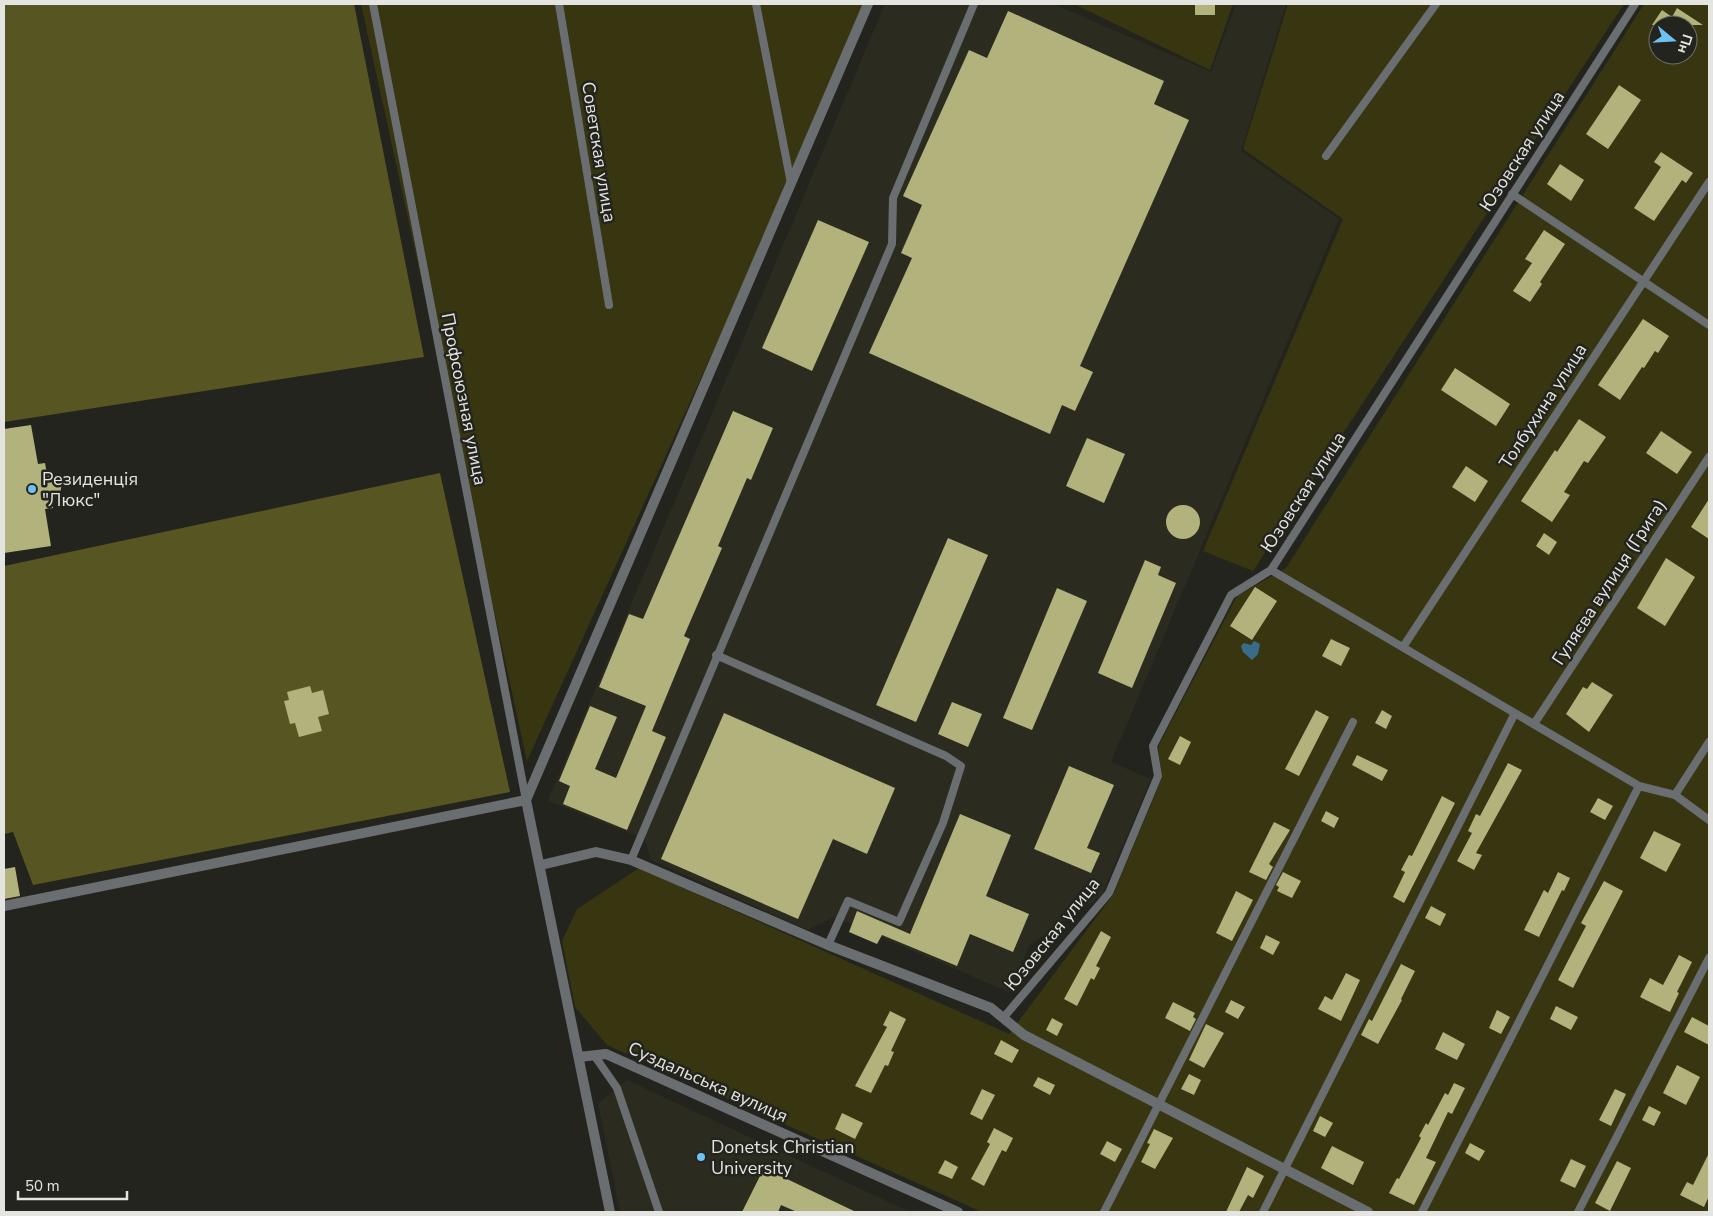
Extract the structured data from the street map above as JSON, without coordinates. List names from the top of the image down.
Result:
{
  "streets": {
    "street": ["Суздальська вулиця"],
    "lane": [
      "Юзовская улица",
      "Советская улица",
      "Профсоюзная улица",
      "Толбухина улица",
      "Гуляєва вулиця (Грига)"
    ]
  },
  "places": ["Резиденція \"Люкс\"", "Donetsk Christian University"],
  "scale_bar": "50 m",
  "north": "right"
}
